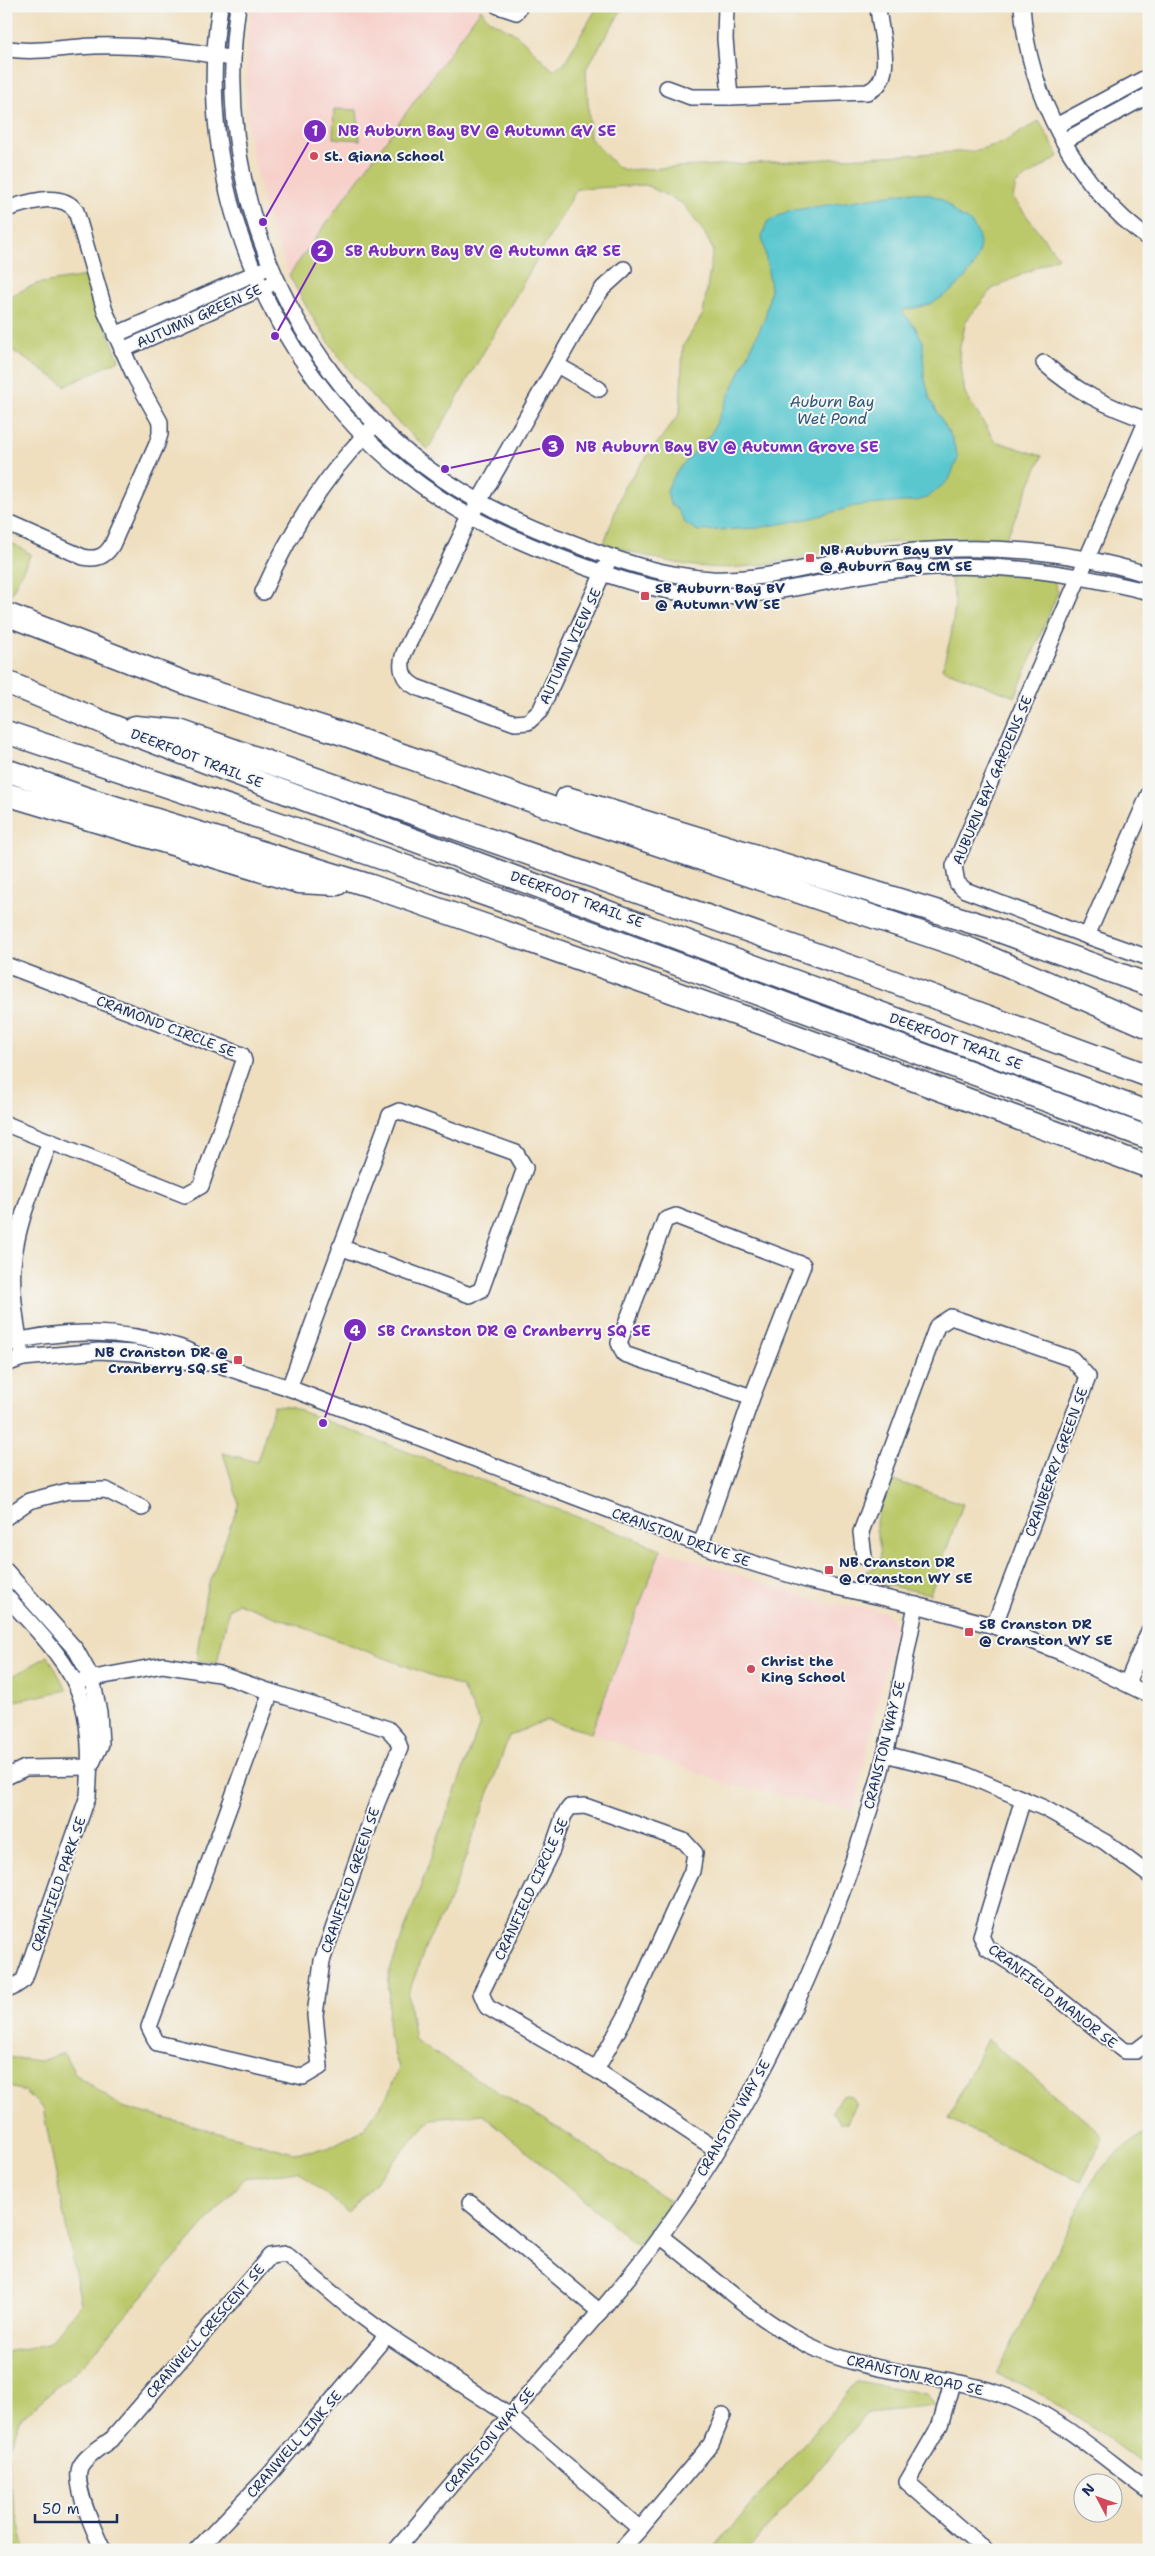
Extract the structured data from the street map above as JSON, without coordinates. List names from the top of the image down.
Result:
{
  "streets": {
    "highway": ["DEERFOOT TRAIL SE"],
    "street": [
      "AUTUMN GREEN SE",
      "AUTUMN VIEW SE",
      "AUBURN BAY GARDENS SE",
      "CRAMOND CIRCLE SE",
      "CRANBERRY GREEN SE",
      "CRANSTON DRIVE SE",
      "CRANSTON WAY SE",
      "CRANFIELD GREEN SE",
      "CRANFIELD PARK SE",
      "CRANFIELD CIRCLE SE",
      "CRANFIELD MANOR SE",
      "CRANWELL CRESCENT SE",
      "CRANSTON ROAD SE",
      "CRANWELL LINK SE"
    ]
  },
  "crossings": [
    ["CRANBERRY GREEN SE", "CRANSTON DRIVE SE"],
    ["CRANSTON DRIVE SE", "CRANSTON WAY SE"],
    ["CRANSTON WAY SE", "CRANFIELD CIRCLE SE"],
    ["CRANSTON WAY SE", "CRANWELL CRESCENT SE"],
    ["CRANSTON WAY SE", "CRANSTON ROAD SE"],
    ["CRANFIELD GREEN SE", "CRANFIELD PARK SE"],
    ["CRANWELL CRESCENT SE", "CRANWELL LINK SE"]
  ],
  "water": ["Auburn Bay Wet Pond"],
  "places": {
    "other": [
      "St. Giana School",
      "NB Auburn Bay BV @ Autumn GV SE",
      "SB Auburn Bay BV @ Autumn GR SE",
      "NB Auburn Bay BV @ Autumn Grove SE",
      "SB Cranston DR @ Cranberry SQ SE",
      "Christ the King School"
    ],
    "transit": [
      "NB Auburn Bay BV @ Auburn Bay CM SE",
      "SB Auburn Bay BV @ Autumn VW SE",
      "NB Cranston DR @ Cranberry SQ SE",
      "NB Cranston DR @ Cranston WY SE",
      "SB Cranston DR @ Cranston WY SE"
    ]
  },
  "scale_bar": "50 m",
  "north": "top left"
}
